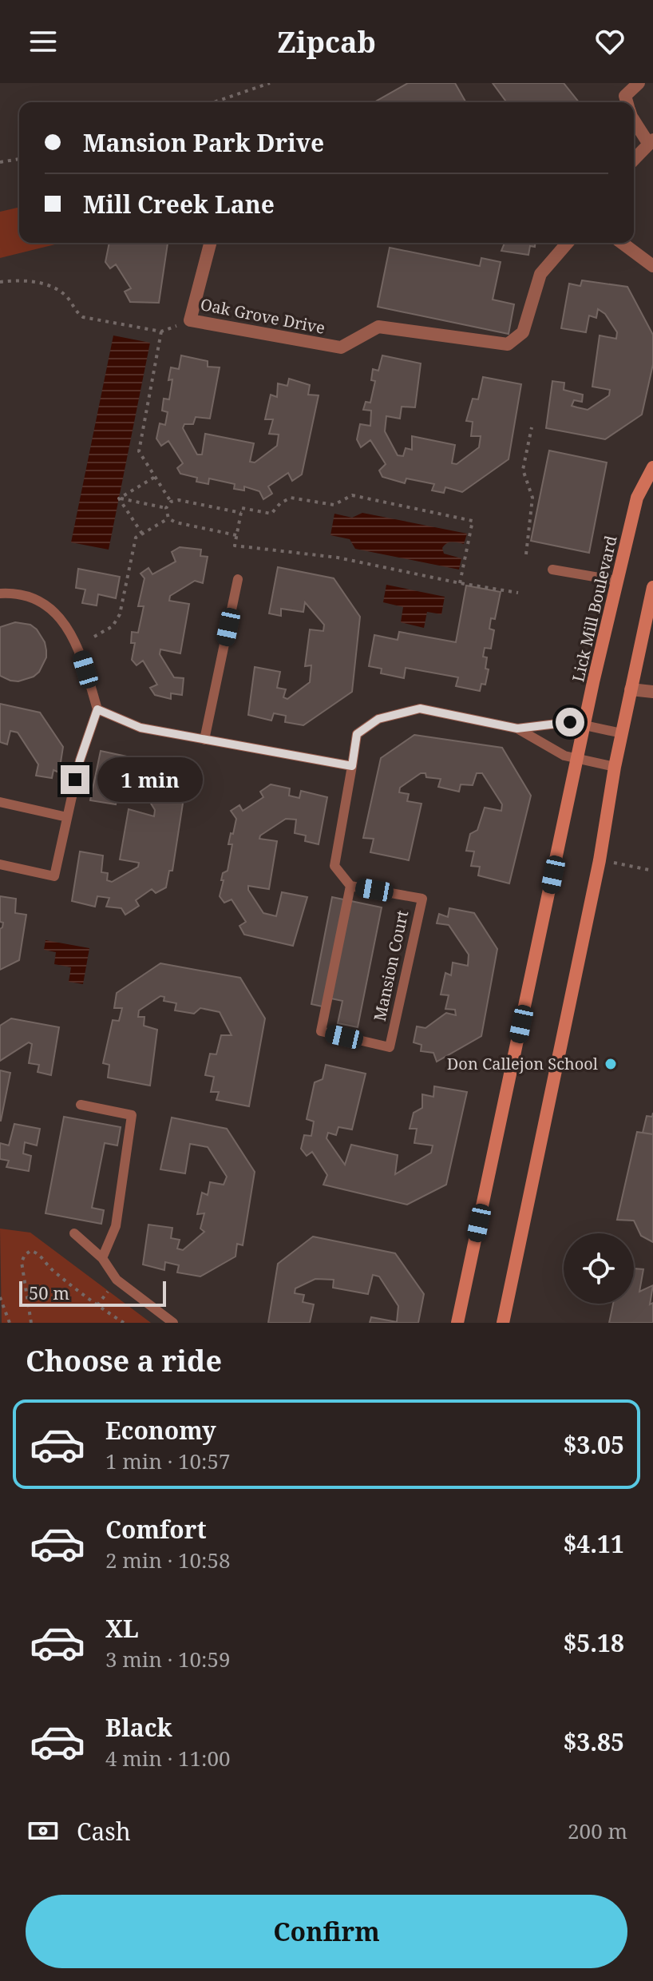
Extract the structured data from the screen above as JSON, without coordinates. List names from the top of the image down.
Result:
{
  "streets": {
    "main road": ["Lick Mill Boulevard"],
    "street": ["Oak Grove Drive"],
    "lane": ["Mansion Court"]
  },
  "places": ["Don Callejon School"],
  "scale_bar": "50 m",
  "page": {
    "header": "Zipcab",
    "banner": ["Mansion Park Drive", "Mill Creek Lane"],
    "bubble": "1 min",
    "scale": "50 m",
    "heading": "Choose a ride",
    "list": [
      {
        "name": "Economy",
        "note": "1 min · 10:57",
        "value": "$3.05"
      },
      {
        "name": "Comfort",
        "note": "2 min · 10:58",
        "value": "$4.11"
      },
      {
        "name": "XL",
        "note": "3 min · 10:59",
        "value": "$5.18"
      },
      {
        "name": "Black",
        "note": "4 min · 11:00",
        "value": "$3.85"
      }
    ],
    "pay": ["Cash", "200 m"],
    "buttons": "Confirm"
  }
}
